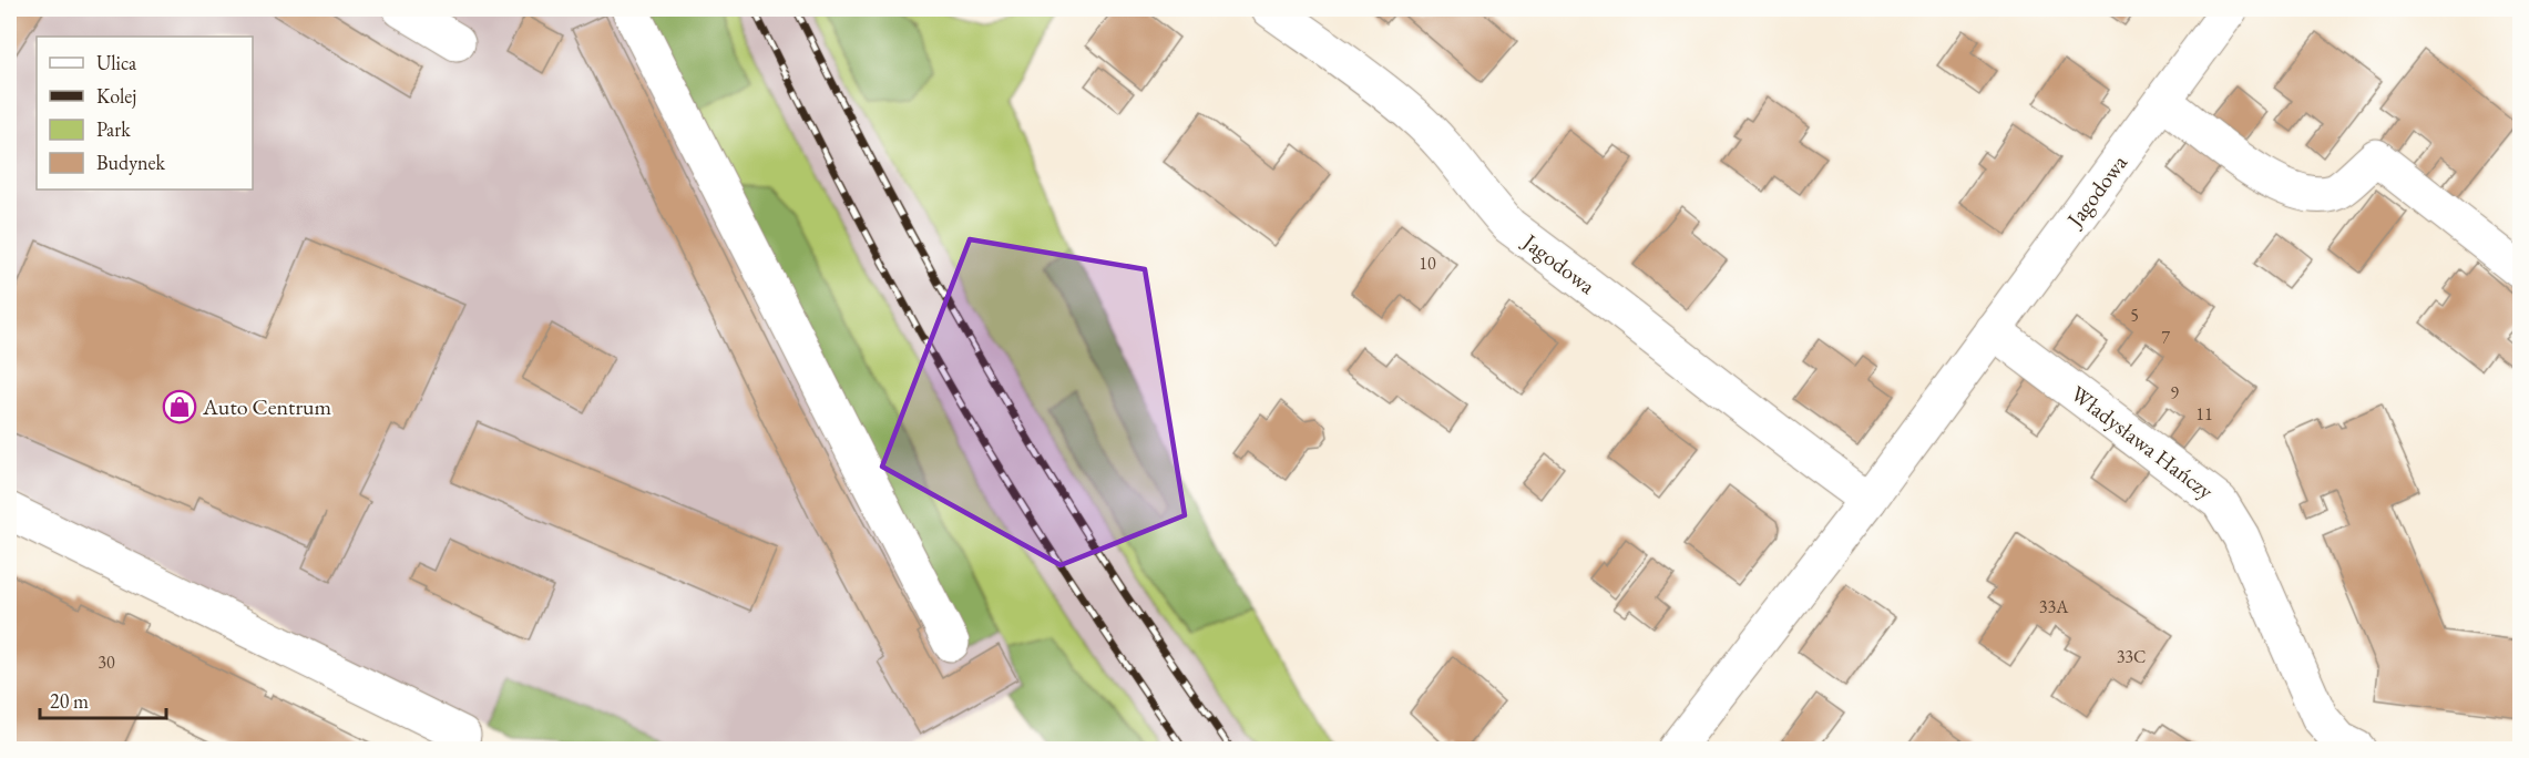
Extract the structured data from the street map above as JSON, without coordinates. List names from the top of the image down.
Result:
{
  "streets": {
    "street": ["Jagodowa", "Władysława Hańczy"]
  },
  "crossings": [
    ["Jagodowa", "Władysława Hańczy"]
  ],
  "places": {
    "shop": ["Auto Centrum"]
  },
  "house_numbers": [
    "10",
    "5",
    "7",
    "9",
    "11",
    "33A",
    "33C",
    "30"
  ],
  "legend": [
    "Ulica",
    "Kolej",
    "Park",
    "Budynek"
  ],
  "scale_bar": "20 m"
}
